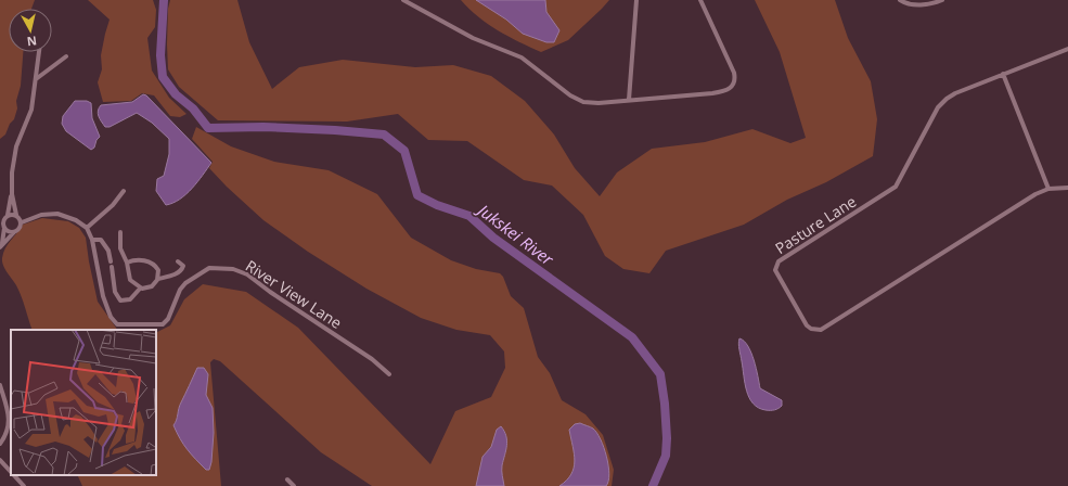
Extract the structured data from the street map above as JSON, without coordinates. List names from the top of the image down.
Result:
{
  "streets": {
    "street": ["Pasture Lane", "River View Lane"]
  },
  "water": ["Jukskei River"],
  "north": "bottom"
}
